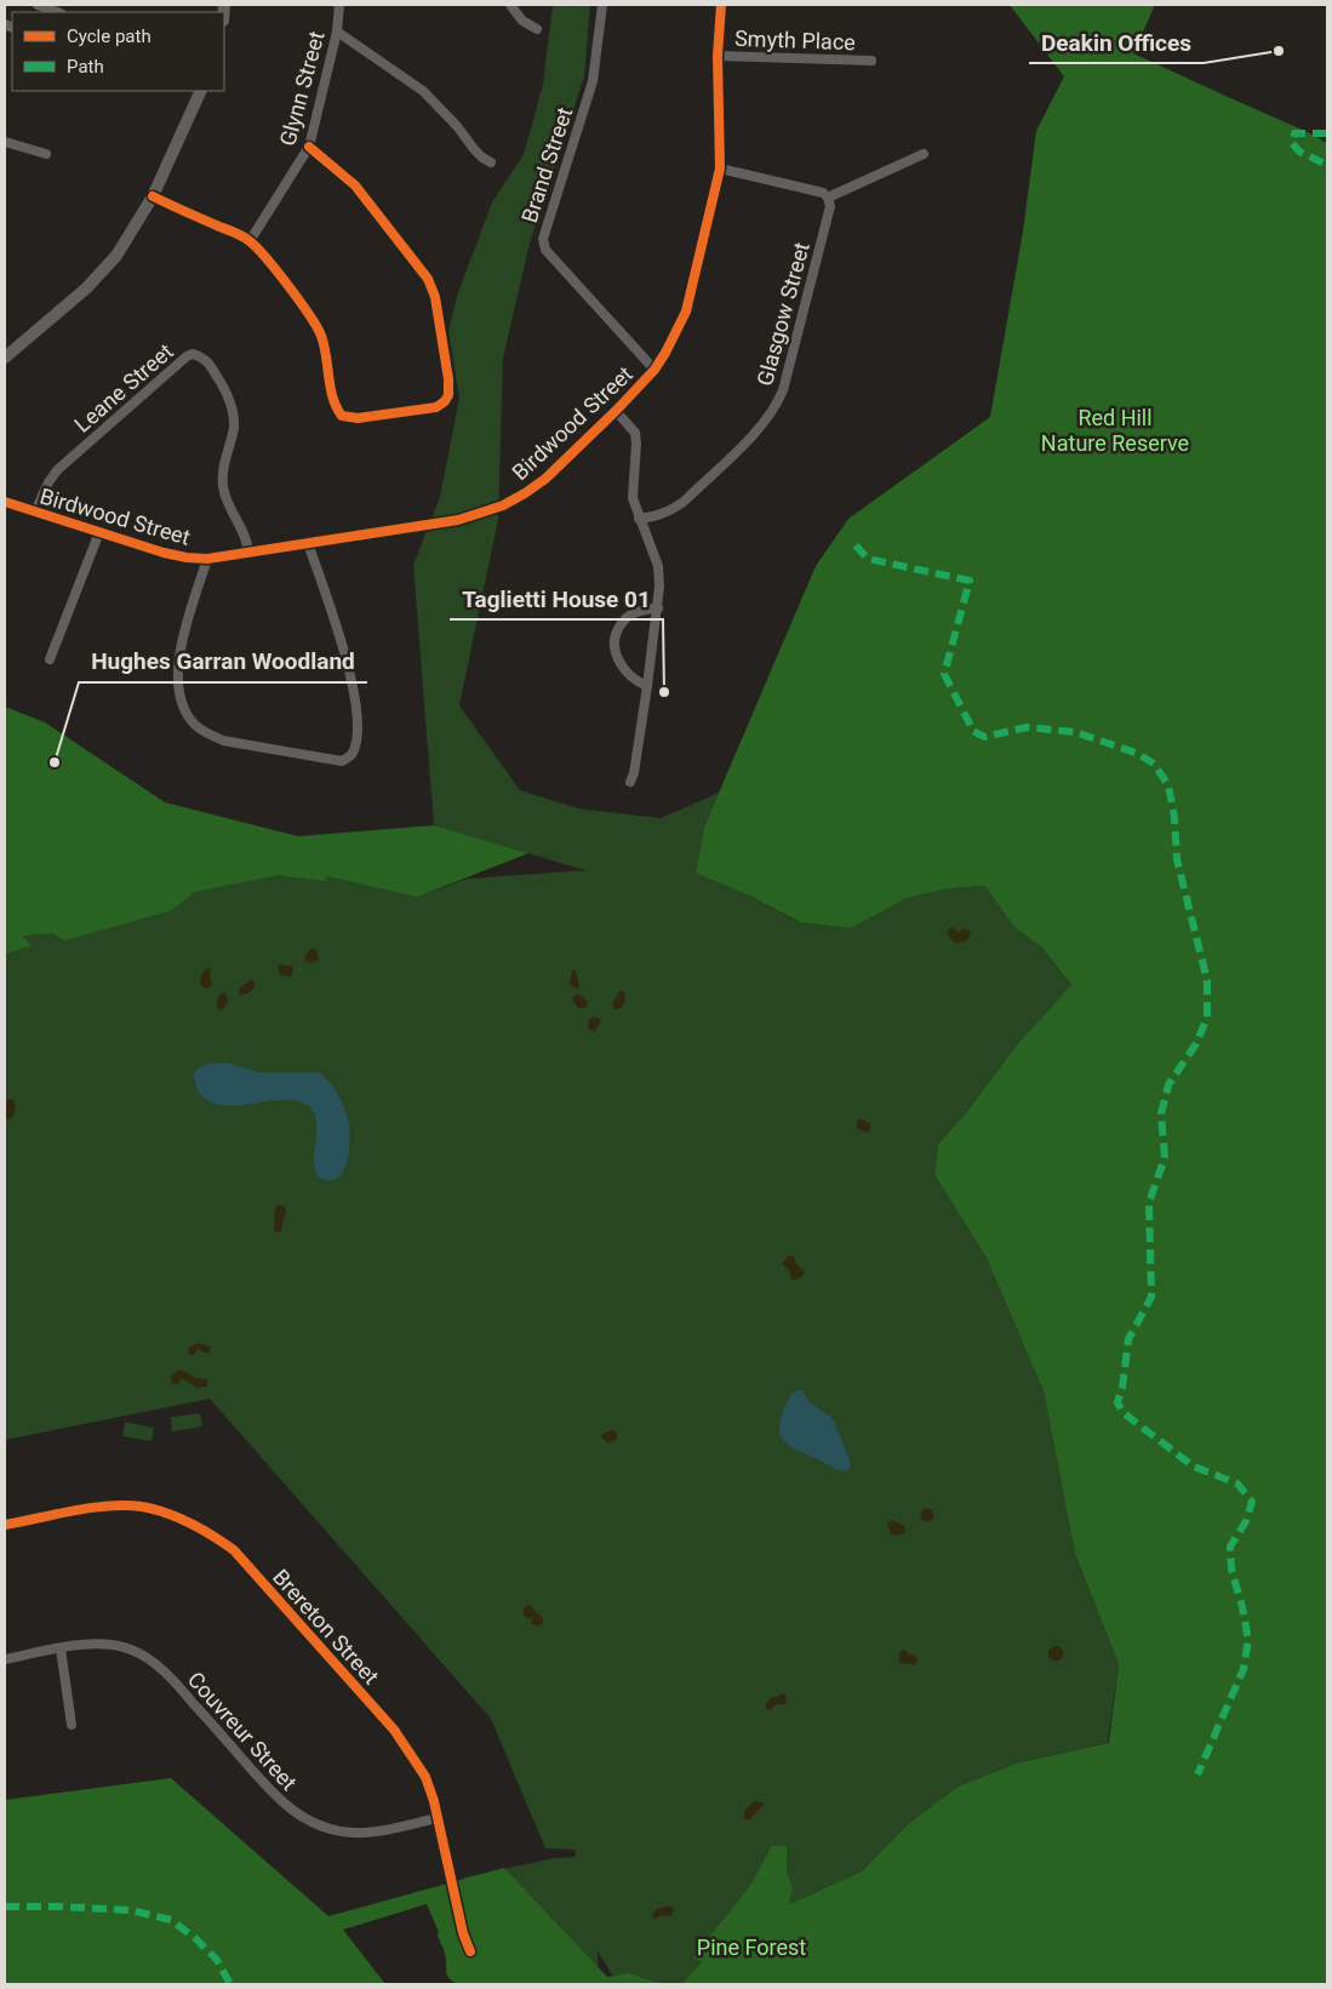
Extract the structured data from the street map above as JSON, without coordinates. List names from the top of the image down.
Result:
{
  "streets": {
    "street": [
      "Smyth Place",
      "Glynn Street",
      "Brand Street",
      "Glasgow Street",
      "Leane Street",
      "Birdwood Street",
      "Brereton Street",
      "Couvreur Street"
    ]
  },
  "crossings": [
    ["Smyth Place", "Birdwood Street"],
    ["Brand Street", "Birdwood Street"],
    ["Leane Street", "Birdwood Street"],
    ["Brereton Street", "Couvreur Street"]
  ],
  "parks": ["Red Hill Nature Reserve", "Pine Forest"],
  "places": ["Deakin Offices", "Taglietti House 01", "Hughes Garran Woodland"],
  "legend": ["Cycle path", "Path"]
}
